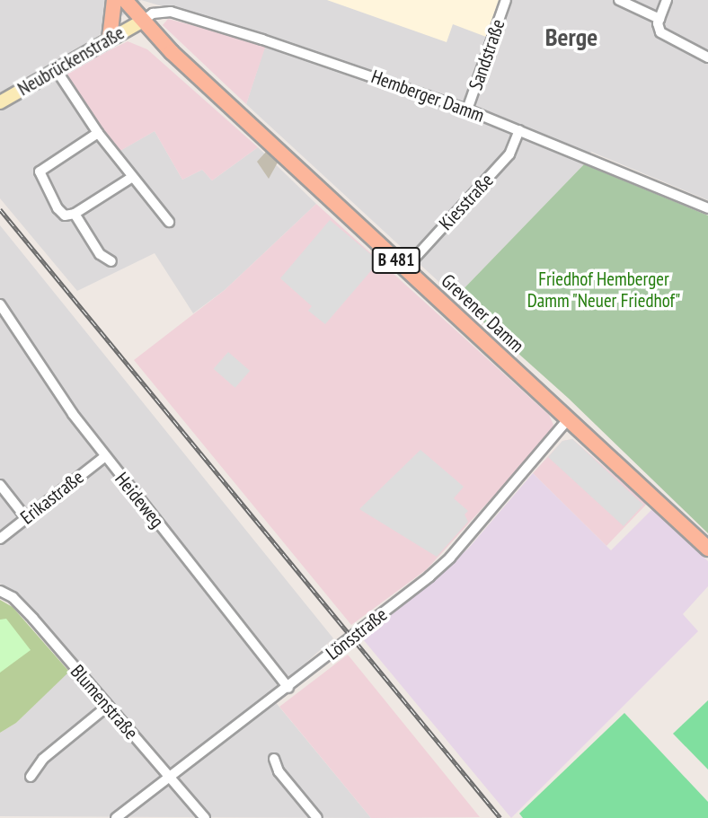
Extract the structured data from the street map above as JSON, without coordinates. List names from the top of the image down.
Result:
{
  "streets": {
    "main road": ["B 481", "Grevener Damm"],
    "street": [
      "Sandstraße",
      "Neubrückenstraße",
      "Hemberger Damm",
      "Kiesstraße",
      "Erikastraße",
      "Heideweg",
      "Lönsstraße",
      "Blumenstraße"
    ]
  },
  "crossings": [
    ["Sandstraße", "Hemberger Damm"],
    ["Neubrückenstraße", "Hemberger Damm"],
    ["Neubrückenstraße", "Grevener Damm"],
    ["Hemberger Damm", "Kiesstraße"],
    ["Hemberger Damm", "Grevener Damm"],
    ["Kiesstraße", "Grevener Damm"],
    ["Grevener Damm", "Lönsstraße"],
    ["Erikastraße", "Heideweg"],
    ["Heideweg", "Lönsstraße"],
    ["Lönsstraße", "Blumenstraße"]
  ],
  "districts": ["Berge"],
  "parks": ["Friedhof Hemberger Damm \"Neuer Friedhof\""]
}
